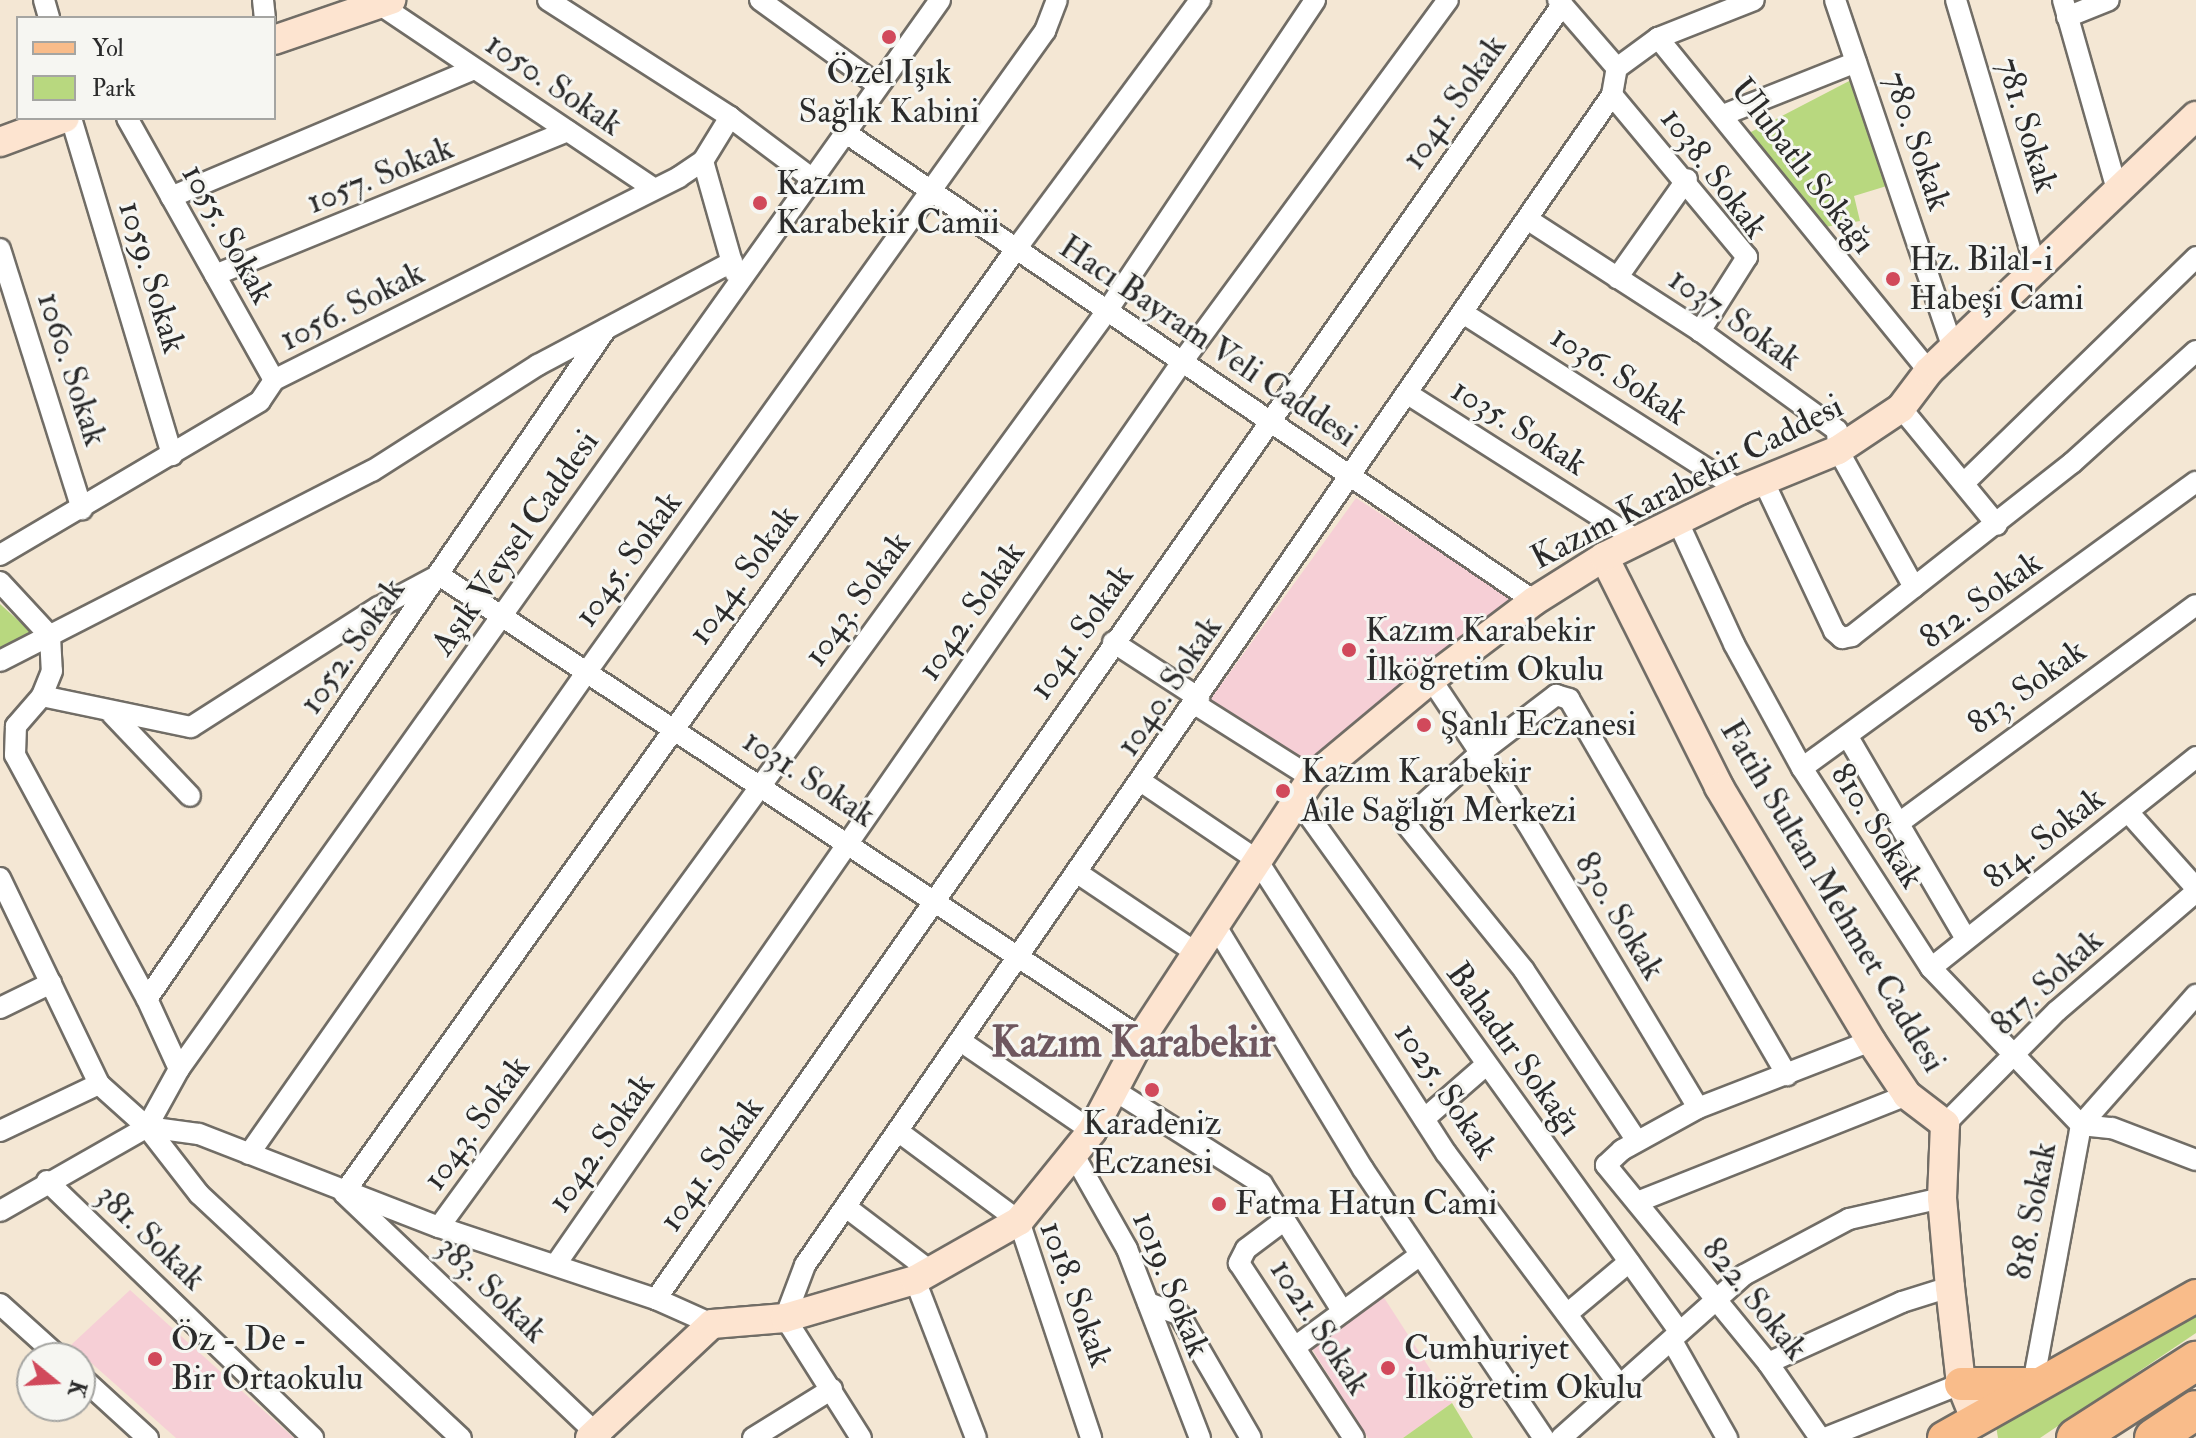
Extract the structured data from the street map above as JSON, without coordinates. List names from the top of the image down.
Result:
{
  "streets": {
    "main road": ["Kazım Karabekir Caddesi", "Fatih Sultan Mehmet Caddesi"],
    "street": [
      "1050. Sokak",
      "1041. Sokak",
      "781. Sokak",
      "780. Sokak",
      "Ulubatlı Sokağı",
      "1038. Sokak",
      "1057. Sokak",
      "1055. Sokak",
      "1059. Sokak",
      "1056. Sokak",
      "1037. Sokak",
      "Hacı Bayram Veli Caddesi",
      "1060. Sokak",
      "1036. Sokak",
      "1035. Sokak",
      "Aşık Veysel Caddesi",
      "1045. Sokak",
      "1044. Sokak",
      "1043. Sokak",
      "812. Sokak",
      "1042. Sokak",
      "1052. Sokak",
      "1040. Sokak",
      "813. Sokak",
      "1031. Sokak",
      "810. Sokak",
      "814. Sokak",
      "830. Sokak",
      "817. Sokak",
      "Bahadır Sokağı",
      "1025. Sokak",
      "818. Sokak",
      "381. Sokak",
      "1019. Sokak",
      "383. Sokak",
      "1018. Sokak",
      "822. Sokak",
      "1021. Sokak"
    ]
  },
  "crossings": [
    ["1050. Sokak", "1057. Sokak"],
    ["1050. Sokak", "1056. Sokak"],
    ["1041. Sokak", "Hacı Bayram Veli Caddesi"],
    ["1041. Sokak", "1031. Sokak"],
    ["781. Sokak", "Kazım Karabekir Caddesi"],
    ["780. Sokak", "Kazım Karabekir Caddesi"],
    ["Ulubatlı Sokağı", "Kazım Karabekir Caddesi"],
    ["1038. Sokak", "1037. Sokak"],
    ["1038. Sokak", "1040. Sokak"],
    ["1057. Sokak", "1055. Sokak"],
    ["1055. Sokak", "1056. Sokak"],
    ["1059. Sokak", "1056. Sokak"],
    ["1056. Sokak", "1060. Sokak"],
    ["1037. Sokak", "Kazım Karabekir Caddesi"],
    ["1037. Sokak", "1040. Sokak"],
    ["Hacı Bayram Veli Caddesi", "Kazım Karabekir Caddesi"],
    ["Hacı Bayram Veli Caddesi", "Aşık Veysel Caddesi"],
    ["Hacı Bayram Veli Caddesi", "1045. Sokak"],
    ["Hacı Bayram Veli Caddesi", "1044. Sokak"],
    ["Hacı Bayram Veli Caddesi", "1043. Sokak"],
    ["Hacı Bayram Veli Caddesi", "1042. Sokak"],
    ["Hacı Bayram Veli Caddesi", "1040. Sokak"],
    ["1036. Sokak", "Kazım Karabekir Caddesi"],
    ["1036. Sokak", "1040. Sokak"],
    ["1035. Sokak", "Kazım Karabekir Caddesi"],
    ["1035. Sokak", "1040. Sokak"],
    ["Kazım Karabekir Caddesi", "1040. Sokak"],
    ["Kazım Karabekir Caddesi", "1031. Sokak"],
    ["Kazım Karabekir Caddesi", "810. Sokak"],
    ["Kazım Karabekir Caddesi", "Fatih Sultan Mehmet Caddesi"],
    ["Kazım Karabekir Caddesi", "830. Sokak"],
    ["Kazım Karabekir Caddesi", "Bahadır Sokağı"],
    ["Kazım Karabekir Caddesi", "1025. Sokak"],
    ["Kazım Karabekir Caddesi", "1019. Sokak"],
    ["Kazım Karabekir Caddesi", "1018. Sokak"],
    ["Aşık Veysel Caddesi", "1031. Sokak"],
    ["1045. Sokak", "1031. Sokak"],
    ["1044. Sokak", "1031. Sokak"],
    ["1044. Sokak", "383. Sokak"],
    ["1043. Sokak", "1031. Sokak"],
    ["812. Sokak", "810. Sokak"],
    ["1042. Sokak", "1031. Sokak"],
    ["1052. Sokak", "1031. Sokak"],
    ["1040. Sokak", "1031. Sokak"],
    ["1040. Sokak", "1018. Sokak"],
    ["810. Sokak", "814. Sokak"],
    ["810. Sokak", "817. Sokak"],
    ["810. Sokak", "818. Sokak"],
    ["Fatih Sultan Mehmet Caddesi", "817. Sokak"]
  ],
  "districts": ["Kazım Karabekir"],
  "places": [
    "Özel Işık Sağlık Kabini",
    "Kazım Karabekir Camii",
    "Hz. Bilal-i Habeşi Cami",
    "Kazım Karabekir İlköğretim Okulu",
    "Şanlı Eczanesi",
    "Kazım Karabekir Aile Sağlığı Merkezi",
    "Karadeniz Eczanesi",
    "Fatma Hatun Cami",
    "Öz - De - Bir Ortaokulu",
    "Cumhuriyet İlköğretim Okulu"
  ],
  "legend": ["Yol", "Park"],
  "north": "right"
}
